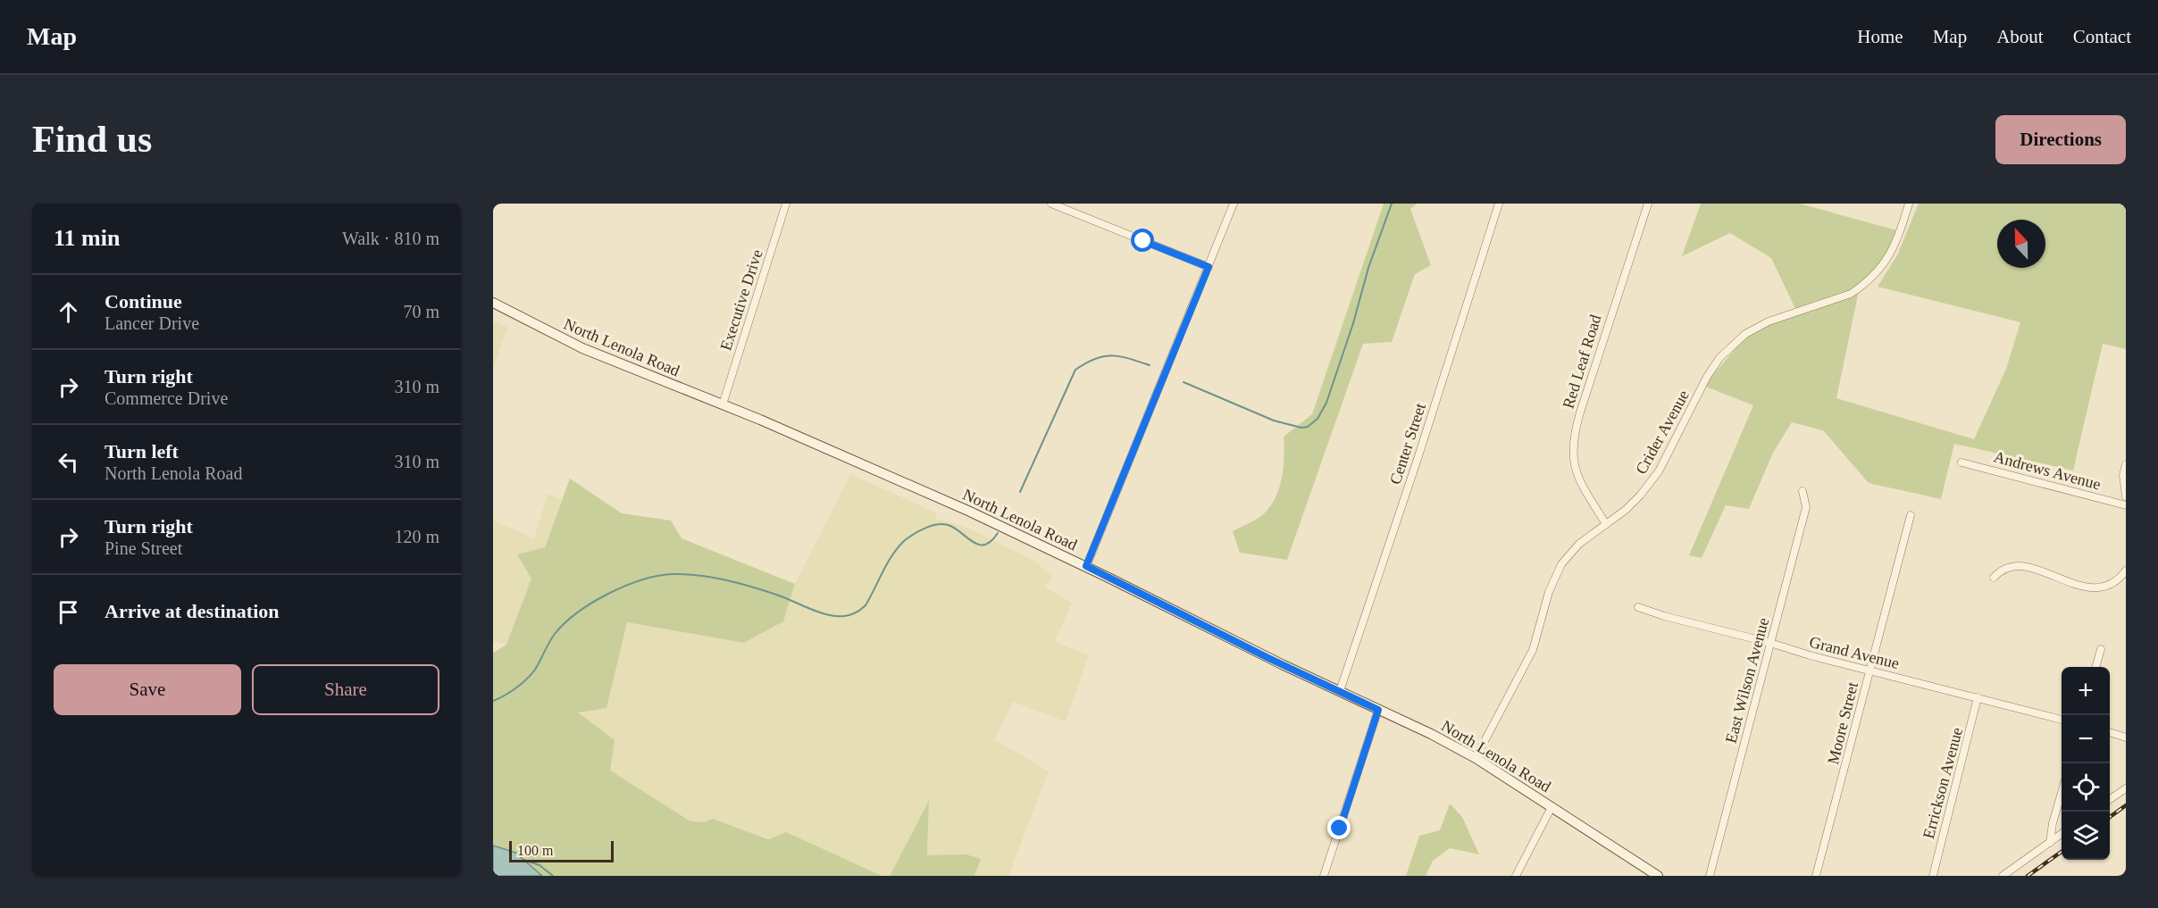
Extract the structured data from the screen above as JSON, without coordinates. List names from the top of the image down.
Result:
{
  "streets": {
    "main road": ["North Lenola Road"],
    "street": [
      "Executive Drive",
      "Red Leaf Road",
      "Crider Avenue",
      "Center Street",
      "Andrews Avenue",
      "Grand Avenue",
      "East Wilson Avenue",
      "Moore Street",
      "Errickson Avenue"
    ]
  },
  "crossings": [
    ["Executive Drive", "North Lenola Road"],
    ["North Lenola Road", "Crider Avenue"],
    ["North Lenola Road", "Center Street"],
    ["Red Leaf Road", "Crider Avenue"],
    ["Grand Avenue", "East Wilson Avenue"],
    ["Grand Avenue", "Moore Street"],
    ["Grand Avenue", "Errickson Avenue"]
  ],
  "scale_bar": "100 m",
  "north": "top",
  "page": {
    "header": "Map",
    "nav": [
      "Home",
      "Map",
      "About",
      "Contact"
    ],
    "buttons": [
      "Directions",
      ["Save", "Share"]
    ],
    "title": "Find us",
    "heading": ["11 min", "Walk · 810 m"],
    "list": [
      ["Continue", "Lancer Drive", "70 m"],
      ["Turn right", "Commerce Drive", "310 m"],
      ["Turn left", "North Lenola Road", "310 m"],
      ["Turn right", "Pine Street", "120 m"],
      "Arrive at destination"
    ],
    "map_buttons": ["+", "−"],
    "scale": "100 m"
  }
}
